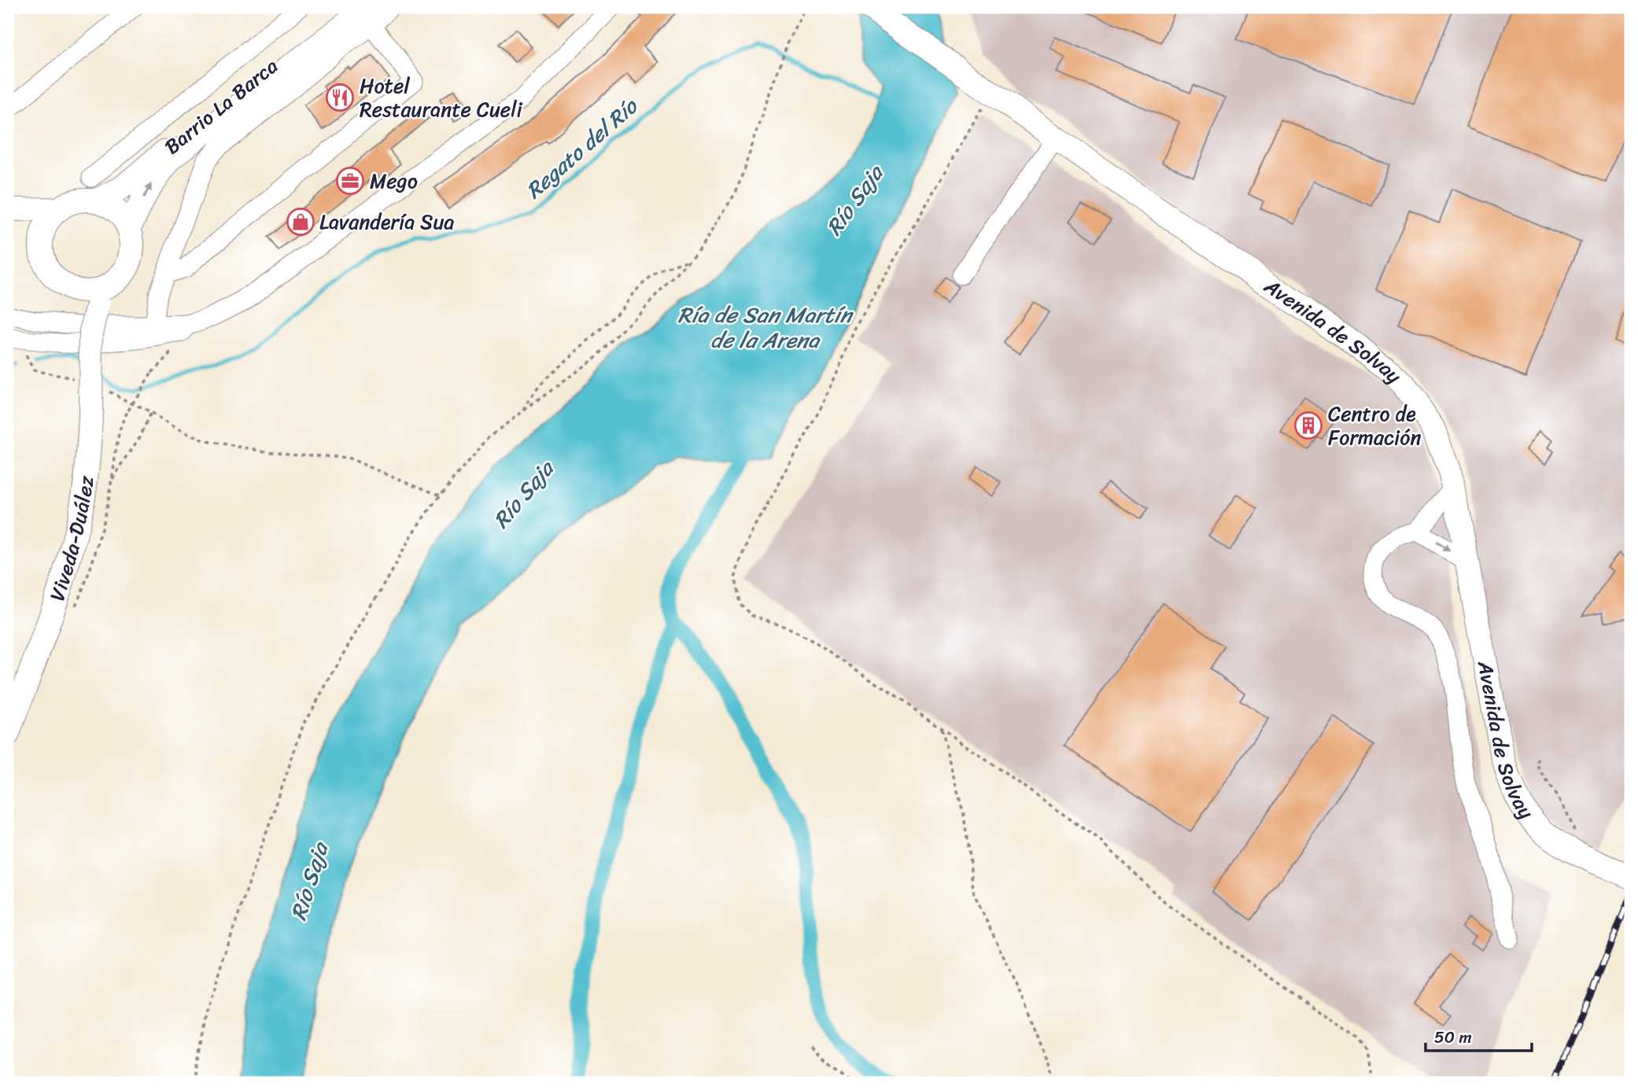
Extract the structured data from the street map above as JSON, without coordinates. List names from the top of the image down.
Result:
{
  "streets": {
    "main road": ["Barrio La Barca", "Avenida de Solvay", "Viveda-Duález"]
  },
  "crossings": [
    ["Barrio La Barca", "Viveda-Duález"]
  ],
  "water": ["Regato del Río", "Río Saja", "Ría de San Martín de la Arena"],
  "places": {
    "restaurant": ["Hotel Restaurante Cueli"],
    "office": ["Mego"],
    "shop": ["Lavandería Sua"],
    "building": ["Centro de Formación"]
  },
  "scale_bar": "50 m"
}
